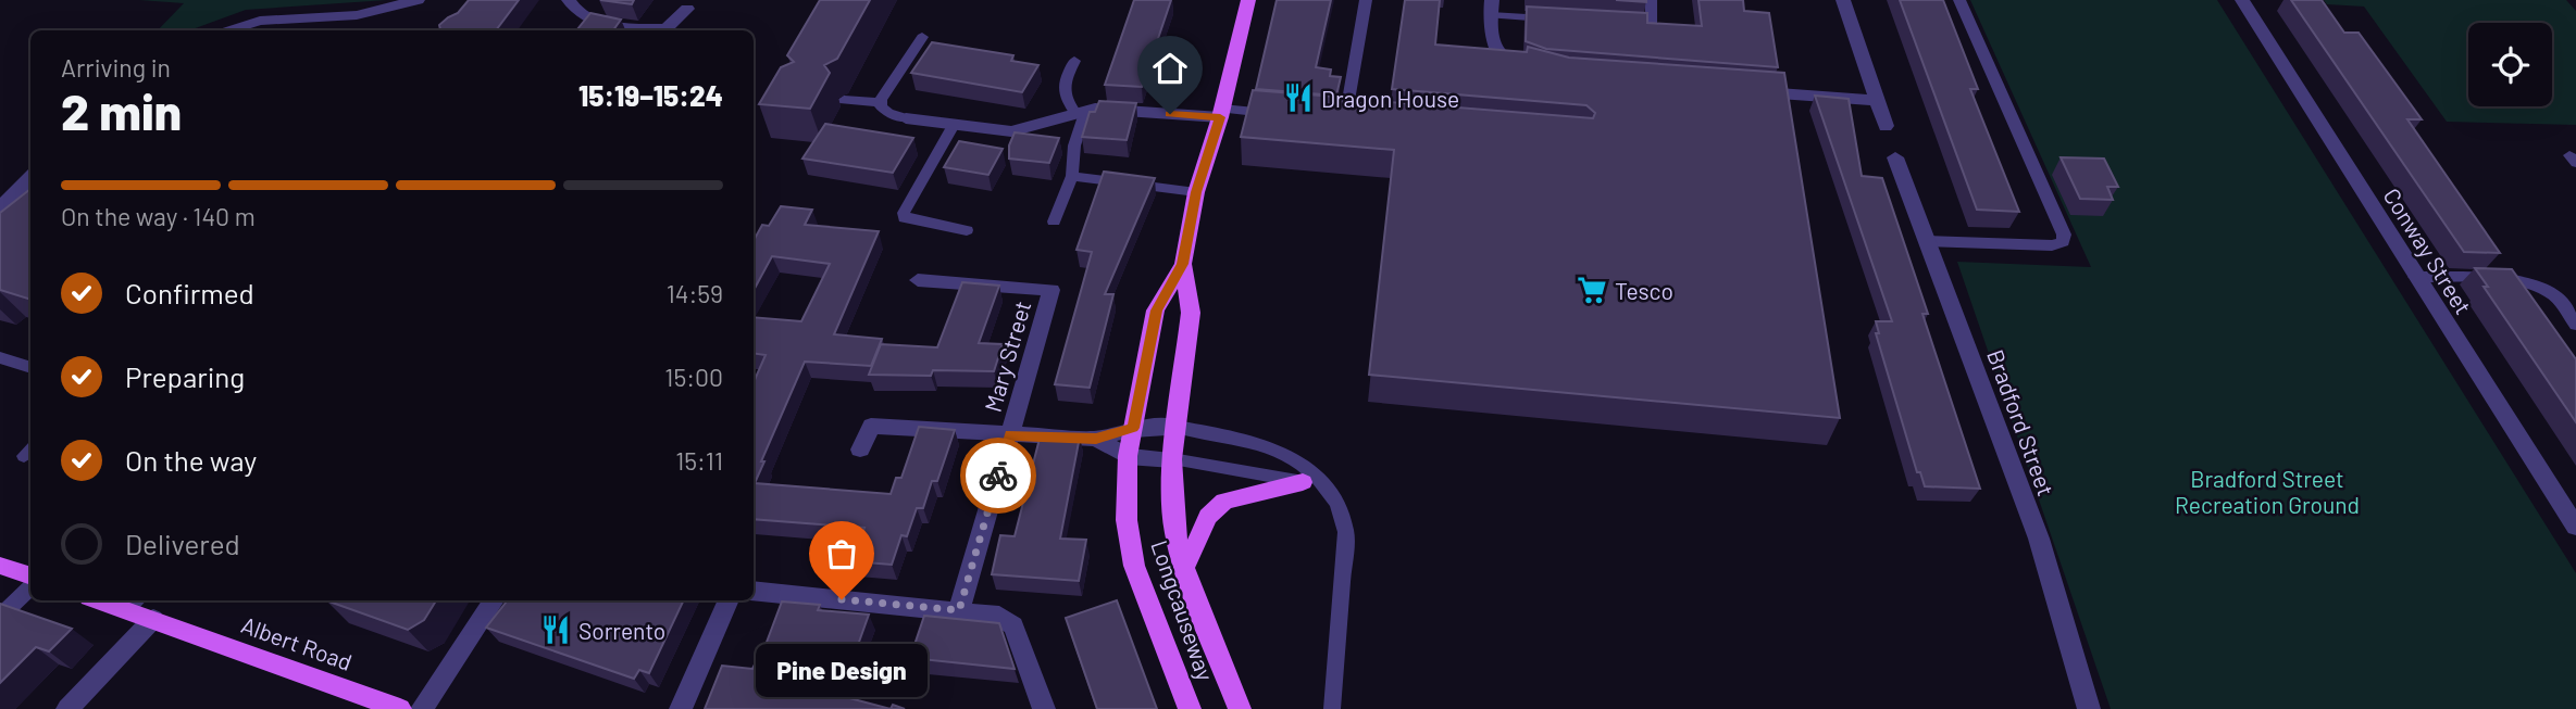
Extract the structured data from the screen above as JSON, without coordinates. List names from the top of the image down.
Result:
{
  "streets": {
    "main road": ["Longcauseway", "Albert Road"],
    "street": ["Conway Street", "Mary Street", "Bradford Street"]
  },
  "parks": ["Bradford Street Recreation Ground"],
  "places": {
    "restaurant": ["Dragon House", "Sorrento"],
    "supermarket": ["Tesco"],
    "other": ["Pine Design"]
  },
  "page": {
    "heading": ["2 min", "Arriving in", "15:19–15:24"],
    "bar": "On the way · 140 m",
    "list": [
      ["Confirmed", "14:59"],
      ["Preparing", "15:00"],
      ["On the way", "15:11"],
      "Delivered"
    ],
    "bubble": "Pine Design"
  }
}
